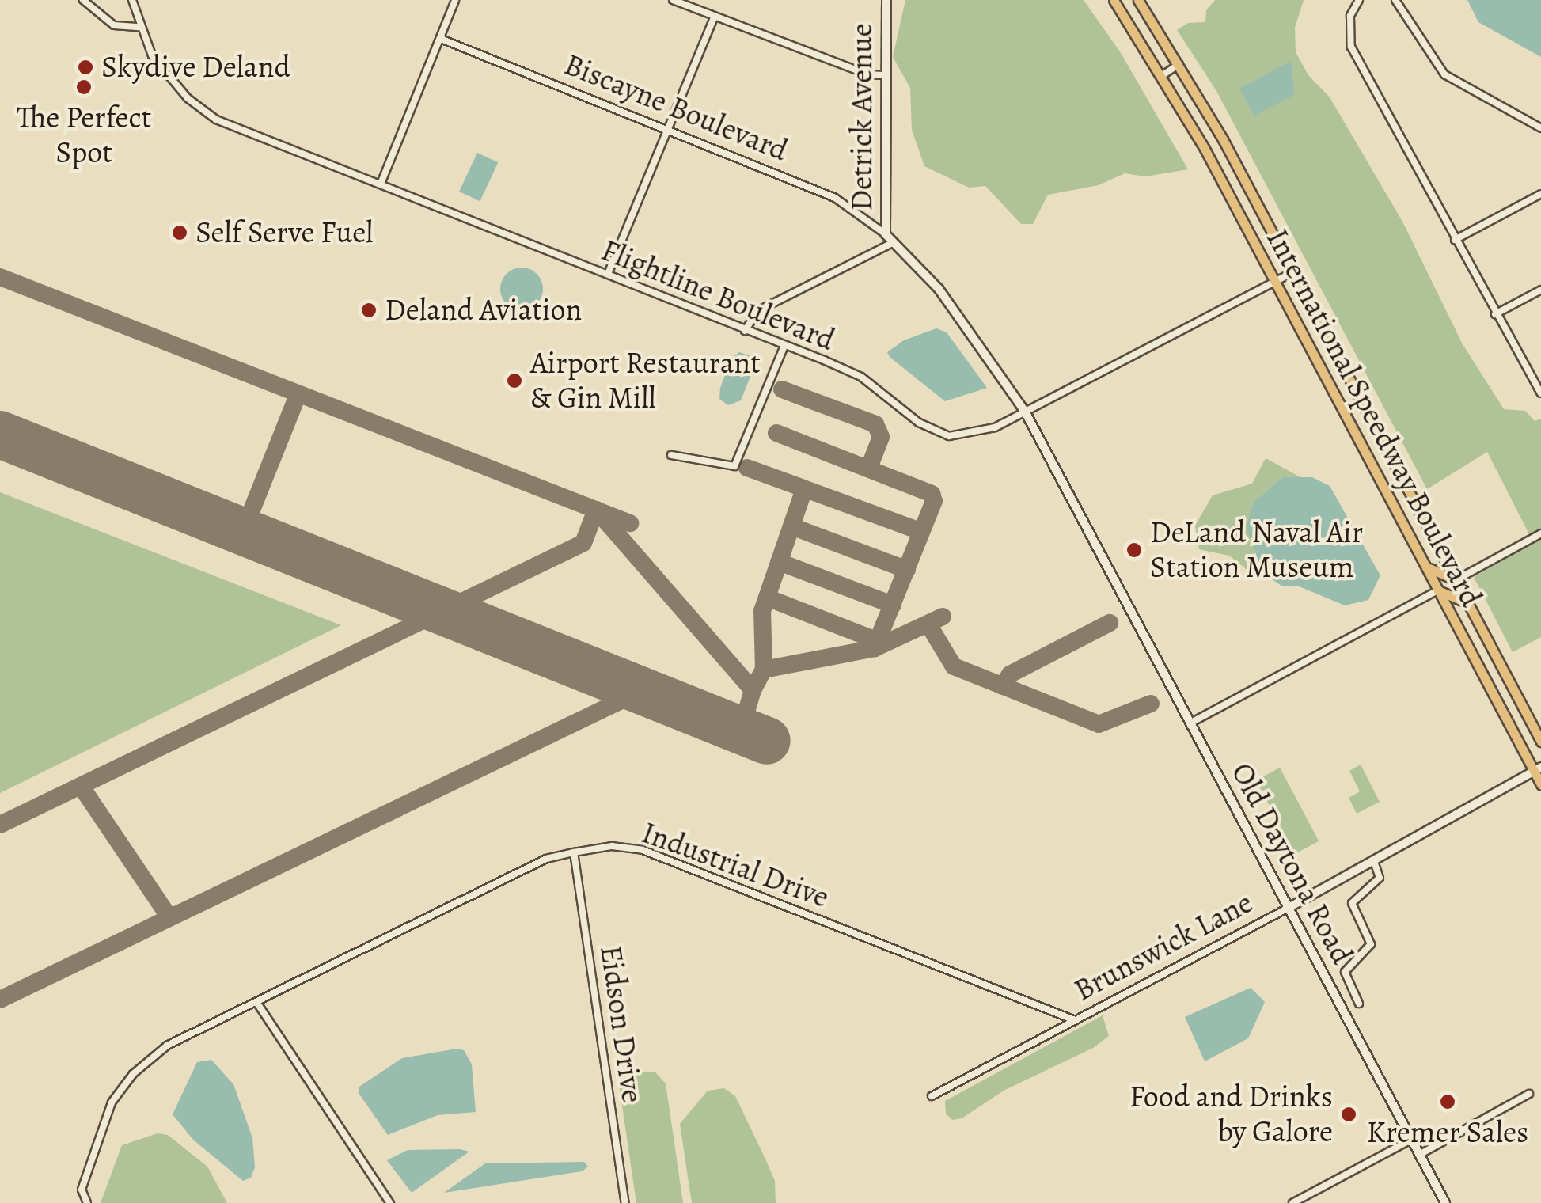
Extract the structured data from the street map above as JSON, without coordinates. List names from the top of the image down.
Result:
{
  "streets": {
    "main road": ["International Speedway Boulevard"],
    "street": [
      "Biscayne Boulevard",
      "Detrick Avenue",
      "Flightline Boulevard",
      "Old Daytona Road",
      "Industrial Drive",
      "Brunswick Lane",
      "Eidson Drive"
    ]
  },
  "crossings": [
    ["Biscayne Boulevard", "Detrick Avenue"],
    ["Flightline Boulevard", "International Speedway Boulevard"],
    ["Flightline Boulevard", "Old Daytona Road"],
    ["International Speedway Boulevard", "Brunswick Lane"],
    ["Old Daytona Road", "Brunswick Lane"],
    ["Industrial Drive", "Brunswick Lane"],
    ["Industrial Drive", "Eidson Drive"]
  ],
  "places": [
    "Skydive Deland",
    "The Perfect Spot",
    "Self Serve Fuel",
    "Deland Aviation",
    "Airport Restaurant & Gin Mill",
    "DeLand Naval Air Station Museum",
    "Kremer Sales",
    "Food and Drinks by Galore"
  ]
}
